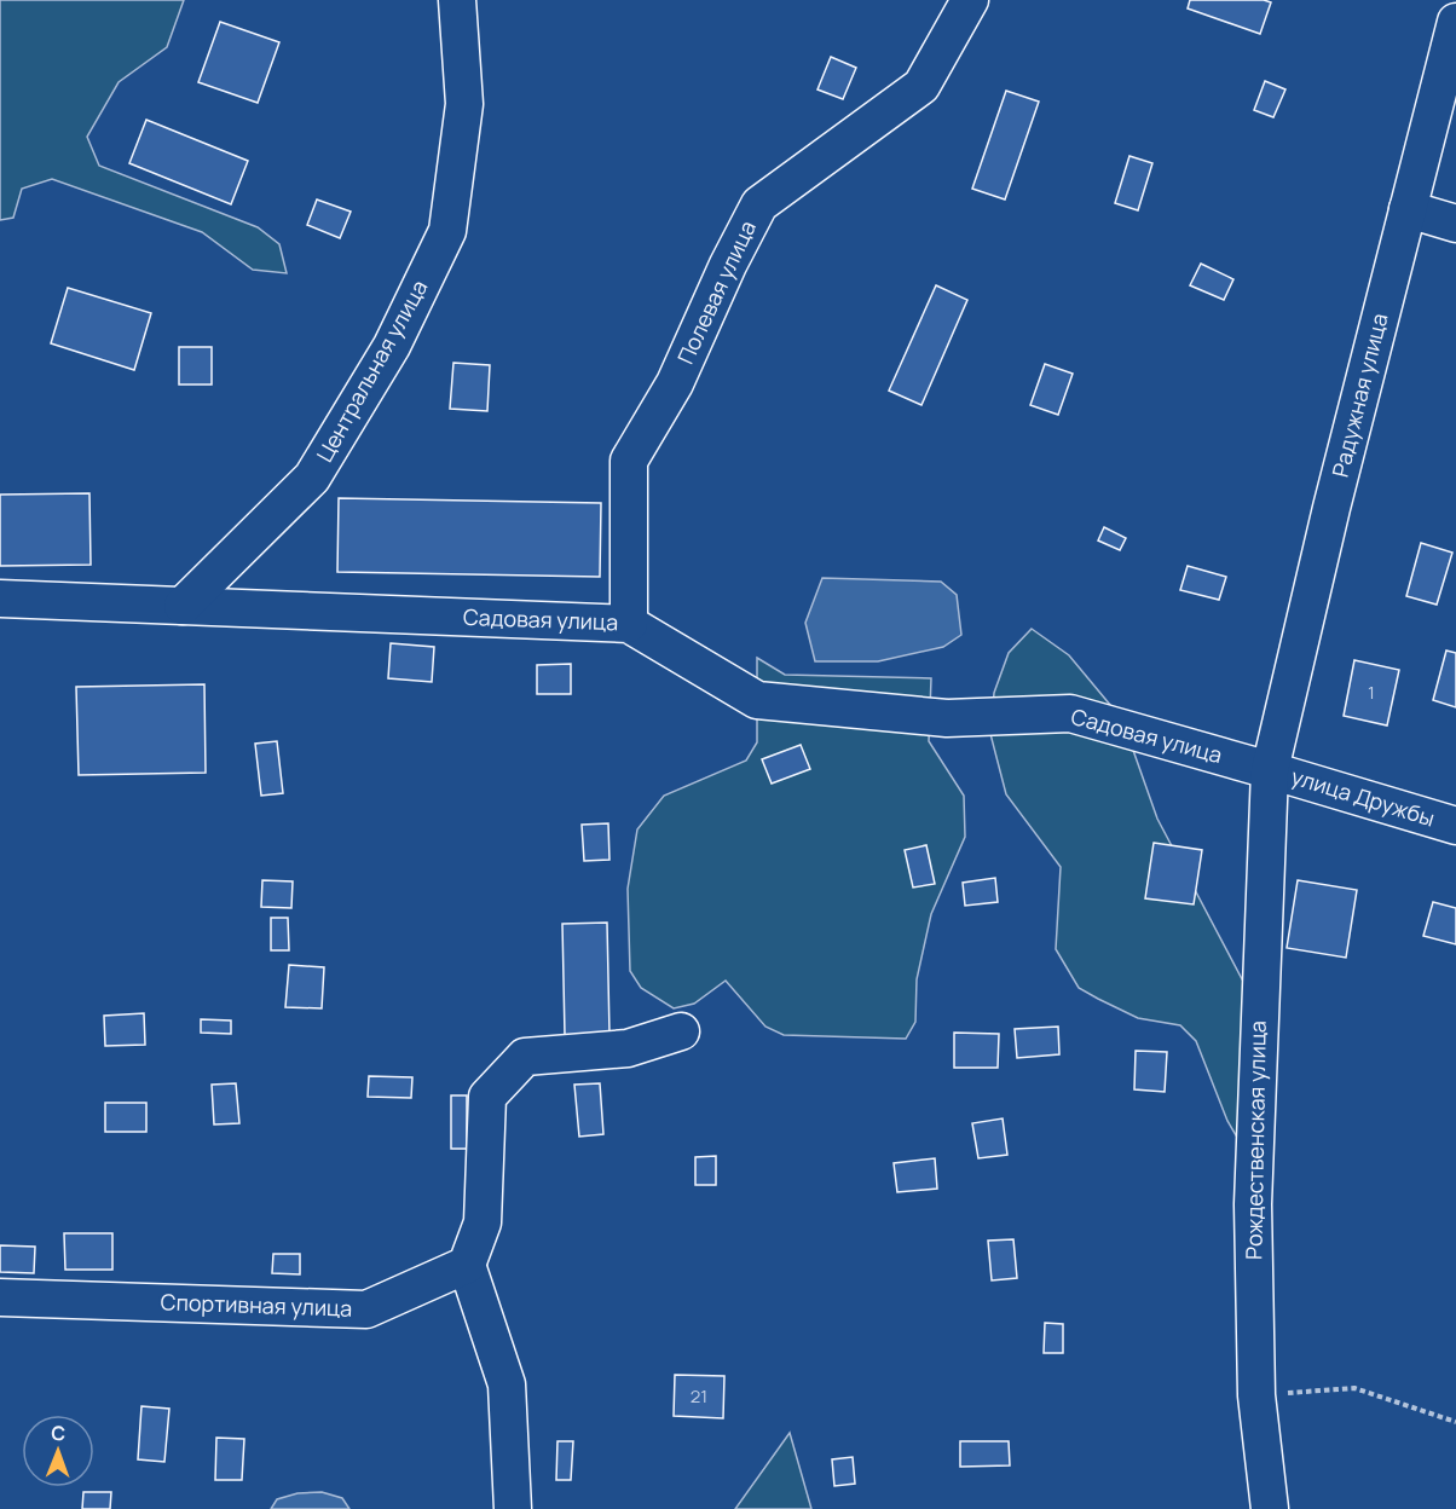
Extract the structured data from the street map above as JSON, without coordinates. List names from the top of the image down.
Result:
{
  "streets": {
    "street": [
      "Полевая улица",
      "Центральная улица",
      "Радужная улица",
      "Садовая улица",
      "улица Дружбы",
      "Рождественская улица",
      "Спортивная улица"
    ]
  },
  "crossings": [
    ["Полевая улица", "Садовая улица"],
    ["Центральная улица", "Садовая улица"],
    ["Радужная улица", "Садовая улица"],
    ["Радужная улица", "улица Дружбы"],
    ["Радужная улица", "Рождественская улица"],
    ["Садовая улица", "улица Дружбы"],
    ["Садовая улица", "Рождественская улица"],
    ["улица Дружбы", "Рождественская улица"]
  ],
  "house_numbers": ["1", "21"],
  "north": "top"
}
